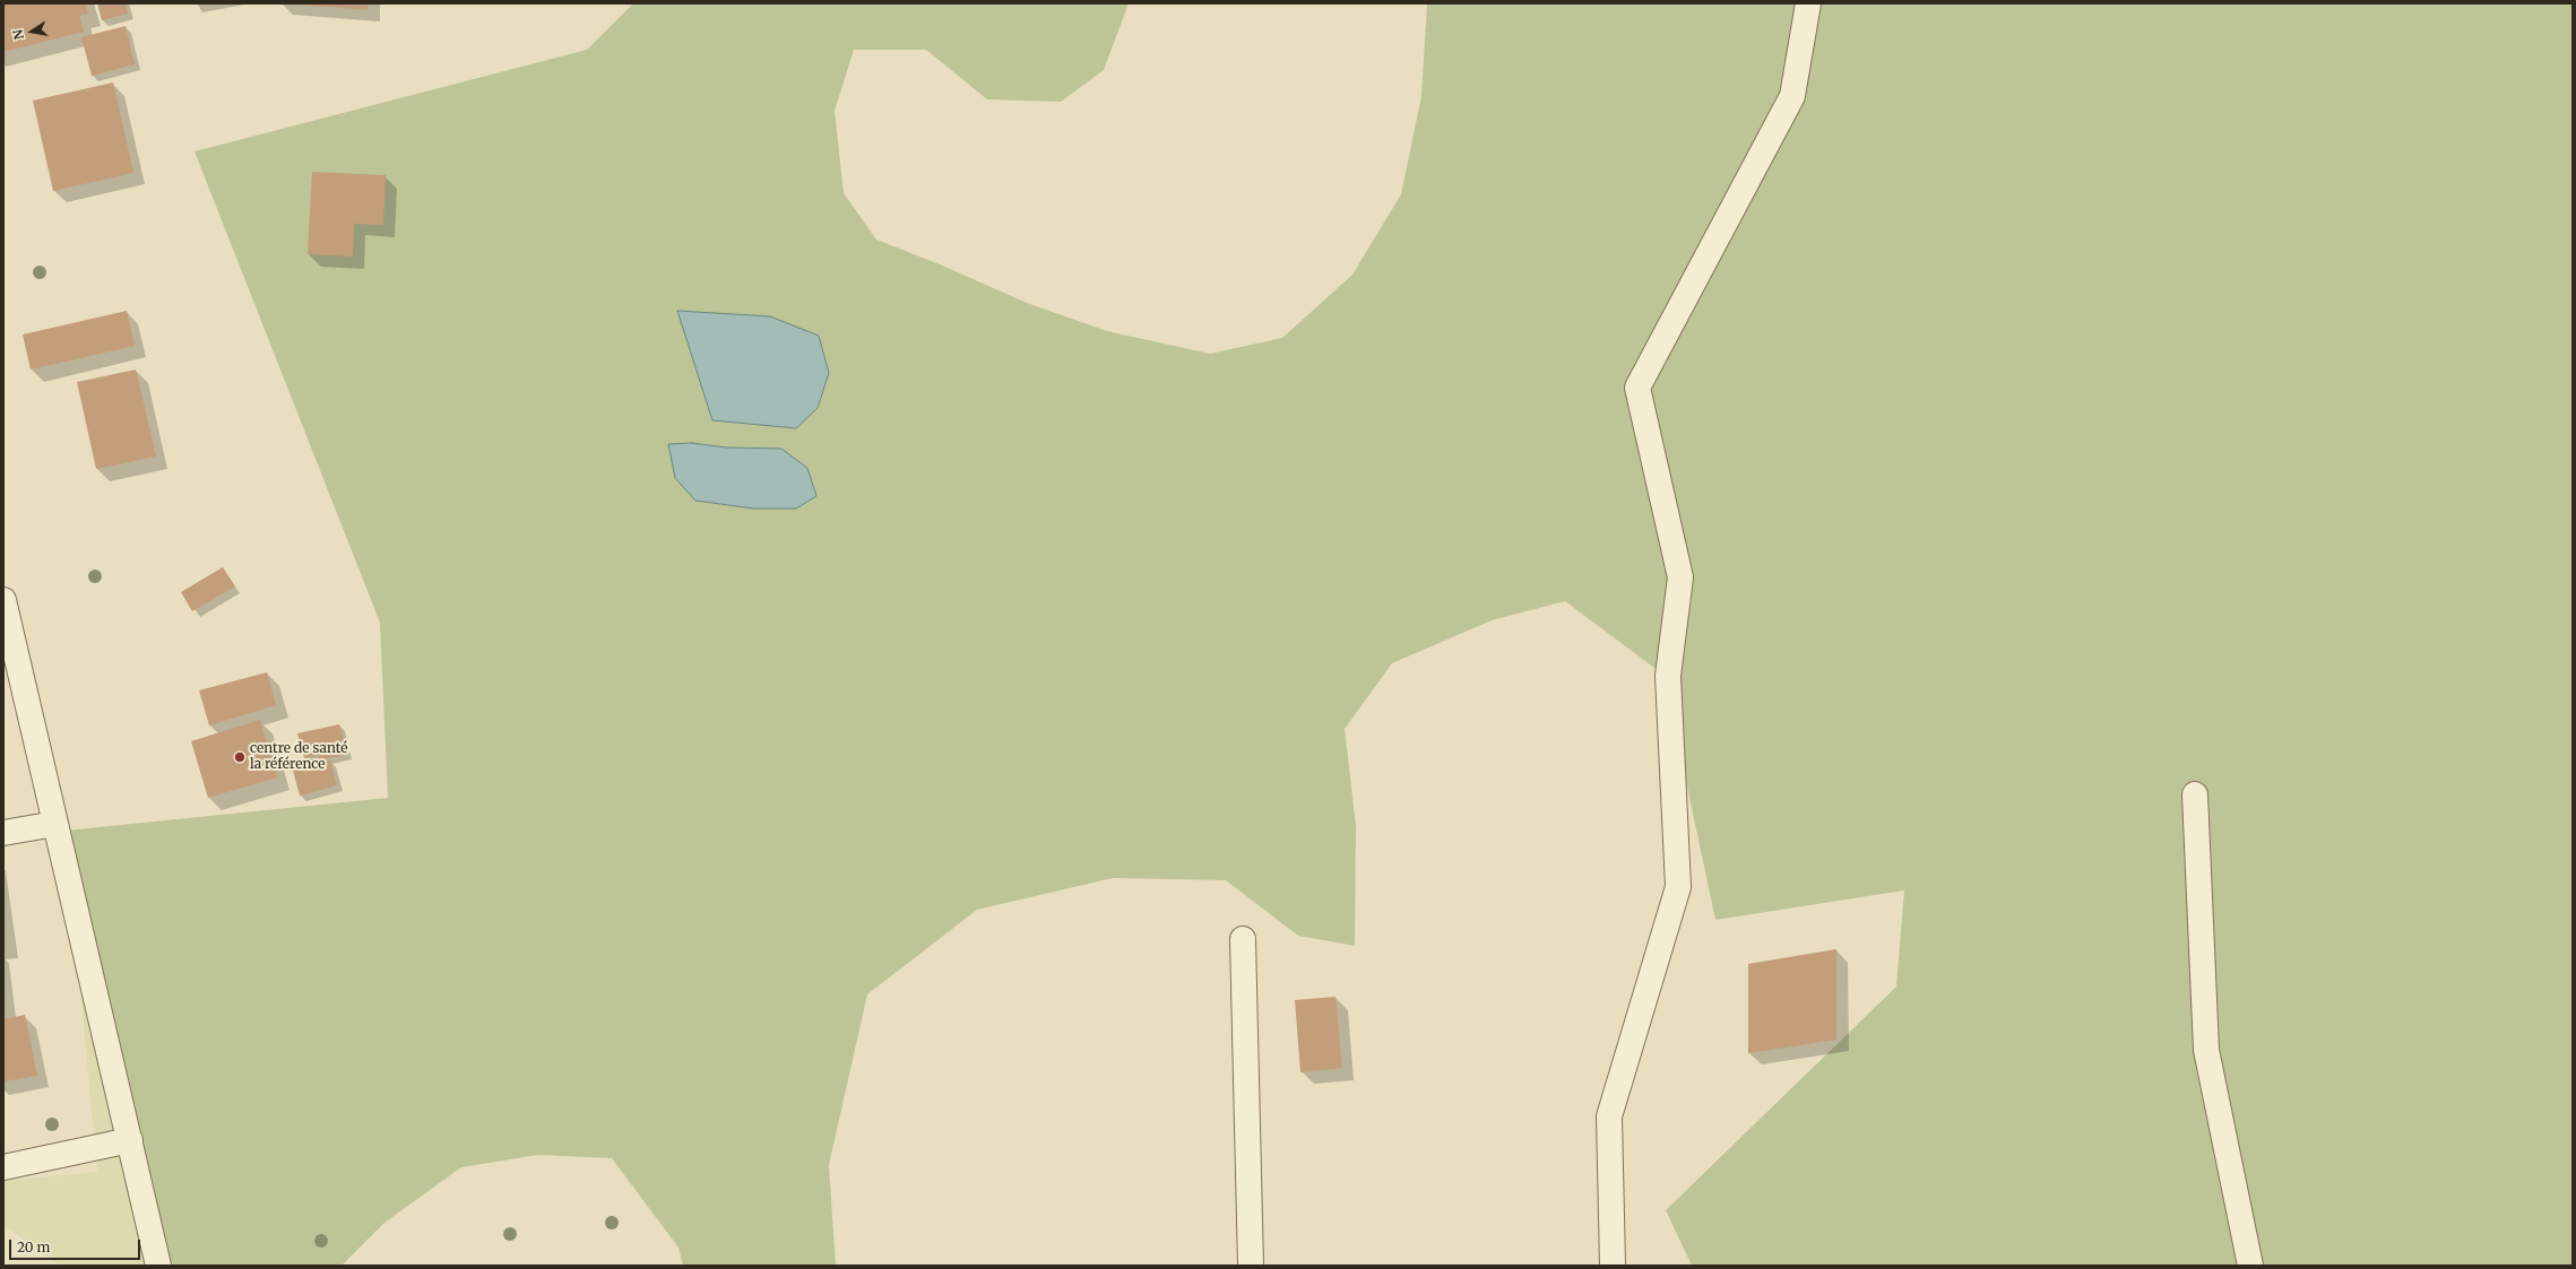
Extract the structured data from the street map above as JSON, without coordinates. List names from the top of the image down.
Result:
{
  "places": ["centre de santé la référence"],
  "scale_bar": "20 m",
  "north": "left"
}
